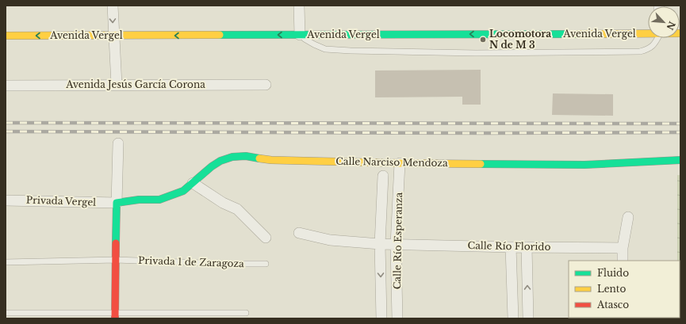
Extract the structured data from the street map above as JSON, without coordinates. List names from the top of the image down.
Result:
{
  "streets": {
    "street": [
      "Avenida Vergel",
      "Avenida Jesús García Corona",
      "Calle Narciso Mendoza",
      "Privada Vergel",
      "Calle Río Esperanza",
      "Calle Río Florido"
    ],
    "lane": ["Privada 1 de Zaragoza"]
  },
  "crossings": [
    ["Calle Narciso Mendoza", "Privada Vergel"],
    ["Calle Narciso Mendoza", "Calle Río Esperanza"],
    ["Calle Río Esperanza", "Calle Río Florido"]
  ],
  "one_way": ["Avenida Vergel"],
  "places": ["Locomotora N de M 3"],
  "legend": ["Fluido", "Lento", "Atasco"],
  "north": "bottom right"
}
